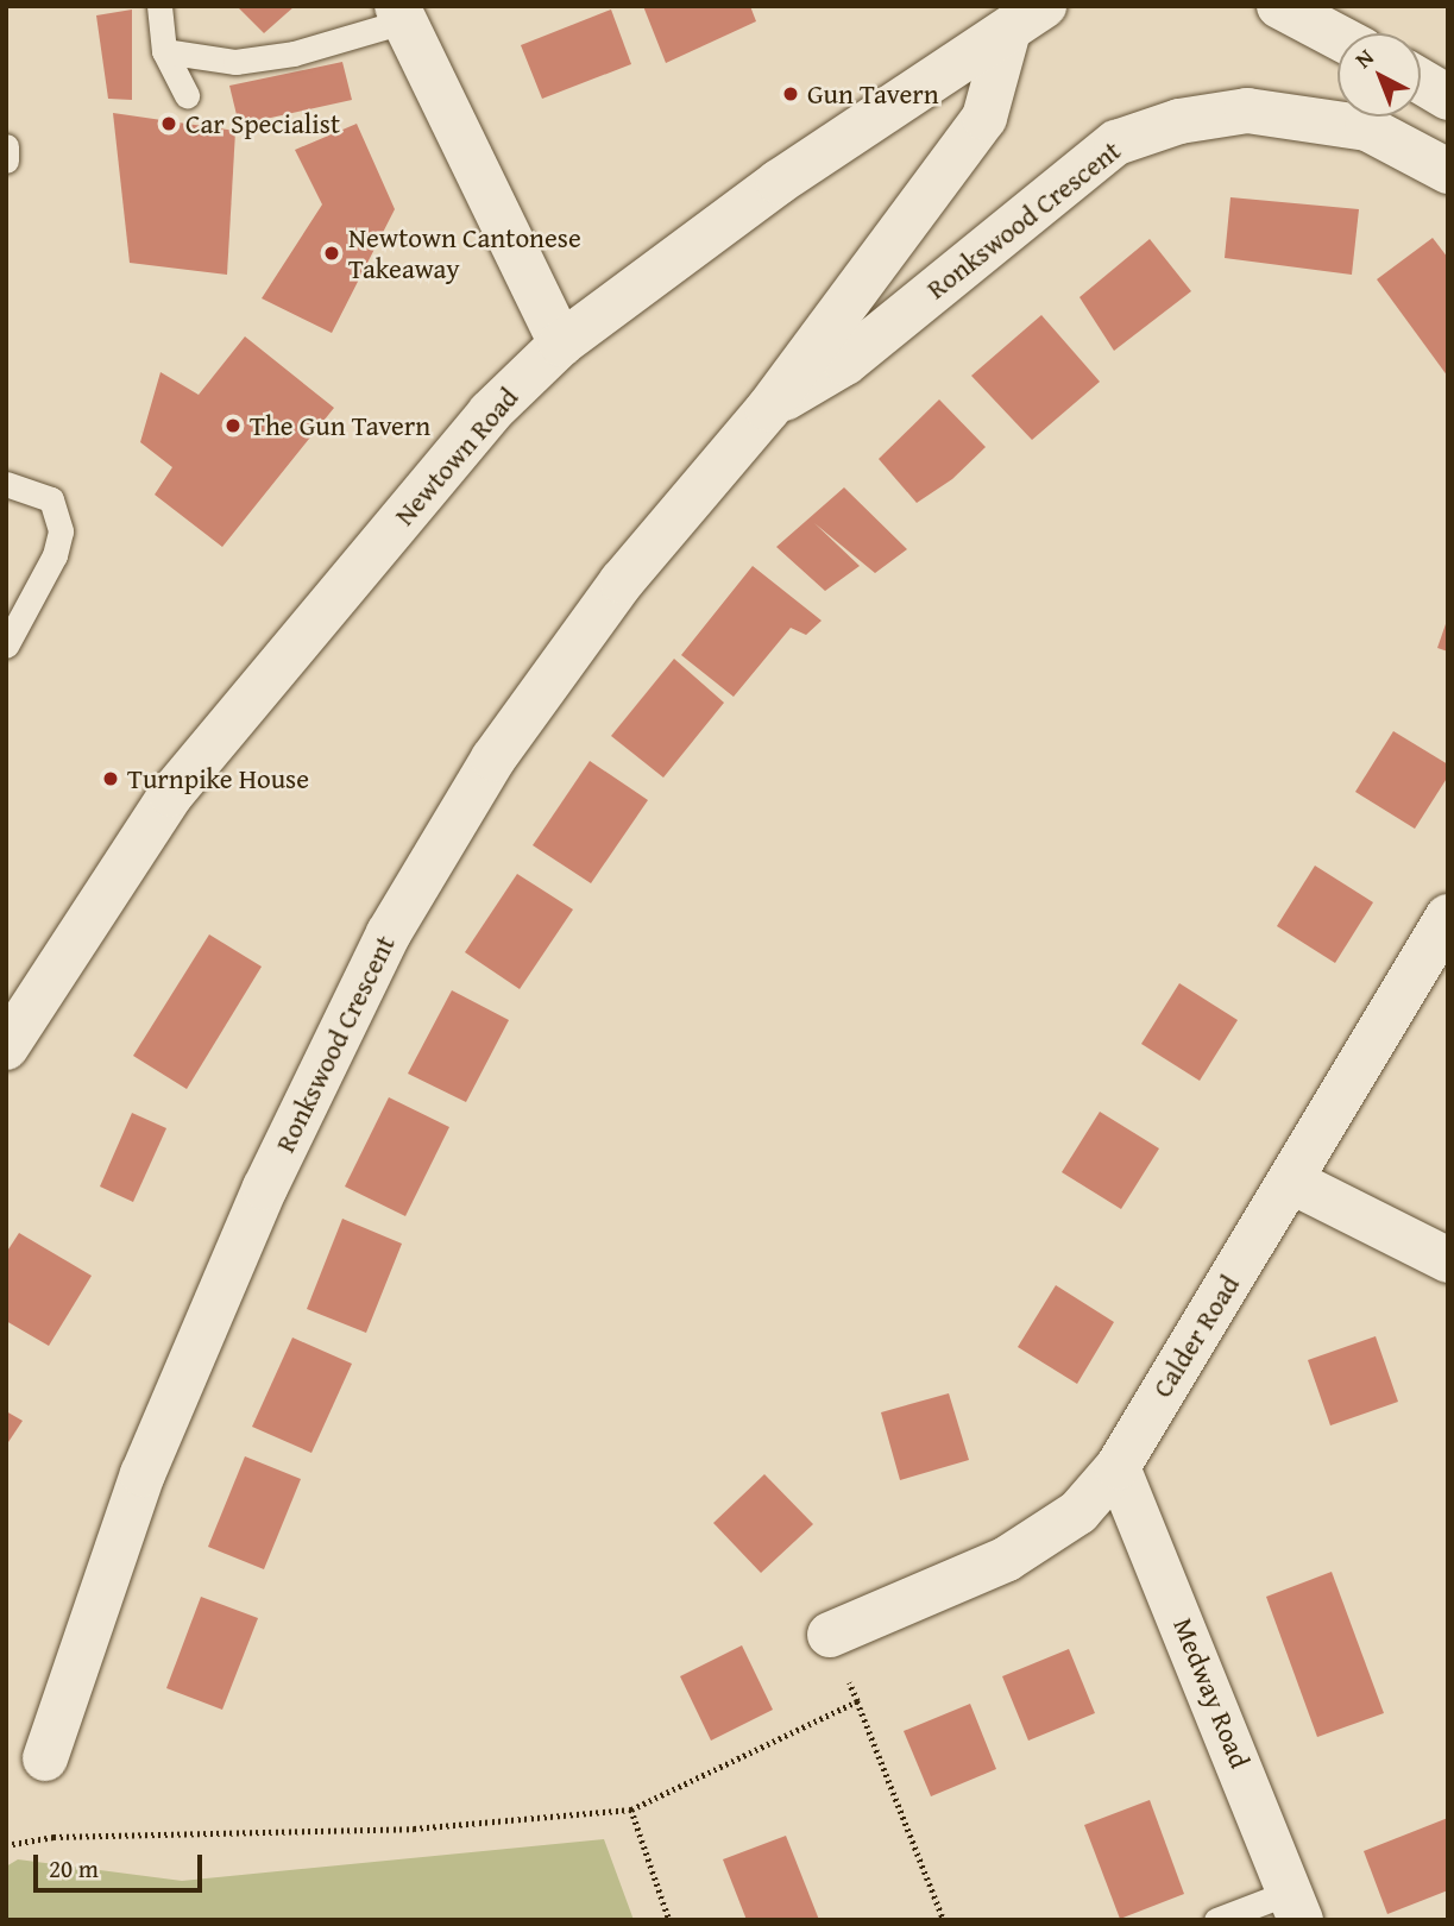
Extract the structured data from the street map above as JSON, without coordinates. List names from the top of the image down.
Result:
{
  "streets": {
    "street": [
      "Ronkswood Crescent",
      "Newtown Road",
      "Calder Road",
      "Medway Road"
    ]
  },
  "crossings": [
    ["Ronkswood Crescent", "Newtown Road"],
    ["Calder Road", "Medway Road"]
  ],
  "places": [
    "Gun Tavern",
    "Car Specialist",
    "Newtown Cantonese Takeaway",
    "The Gun Tavern",
    "Turnpike House"
  ],
  "scale_bar": "20 m",
  "north": "top left"
}
